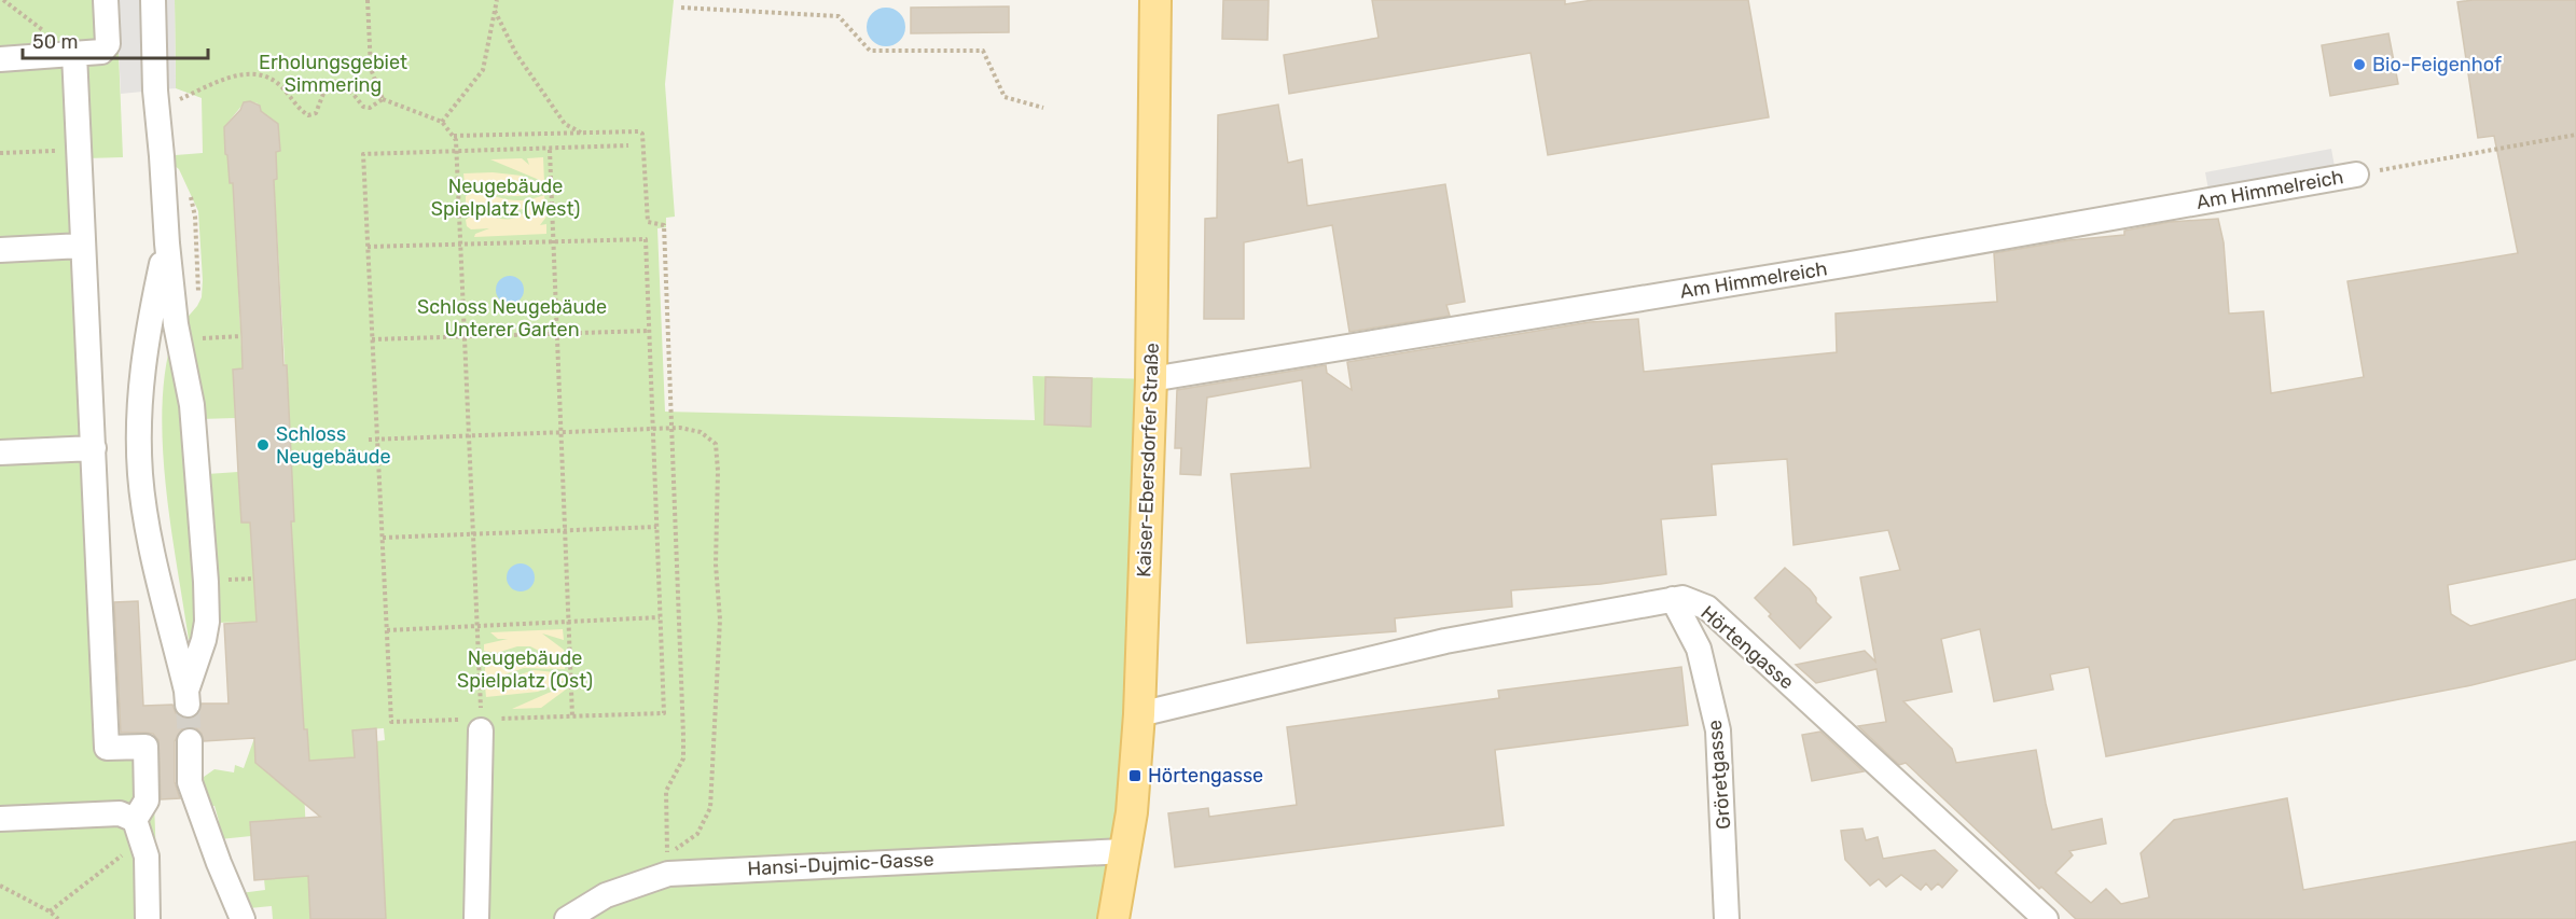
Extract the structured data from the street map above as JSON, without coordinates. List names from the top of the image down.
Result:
{
  "streets": {
    "main road": ["Kaiser-Ebersdorfer Straße"],
    "street": [
      "Am Himmelreich",
      "Hörtengasse",
      "Gröretgasse",
      "Hansi-Dujmic-Gasse"
    ]
  },
  "crossings": [
    ["Am Himmelreich", "Kaiser-Ebersdorfer Straße"],
    ["Kaiser-Ebersdorfer Straße", "Hörtengasse"],
    ["Kaiser-Ebersdorfer Straße", "Hansi-Dujmic-Gasse"],
    ["Hörtengasse", "Gröretgasse"]
  ],
  "parks": [
    "Erholungsgebiet Simmering",
    "Neugebäude Spielplatz (West)",
    "Schloss Neugebäude Unterer Garten",
    "Neugebäude Spielplatz (Ost)"
  ],
  "places": {
    "other": ["Bio-Feigenhof", "Schloss Neugebäude"],
    "transit": ["Hörtengasse"]
  },
  "scale_bar": "50 m"
}
